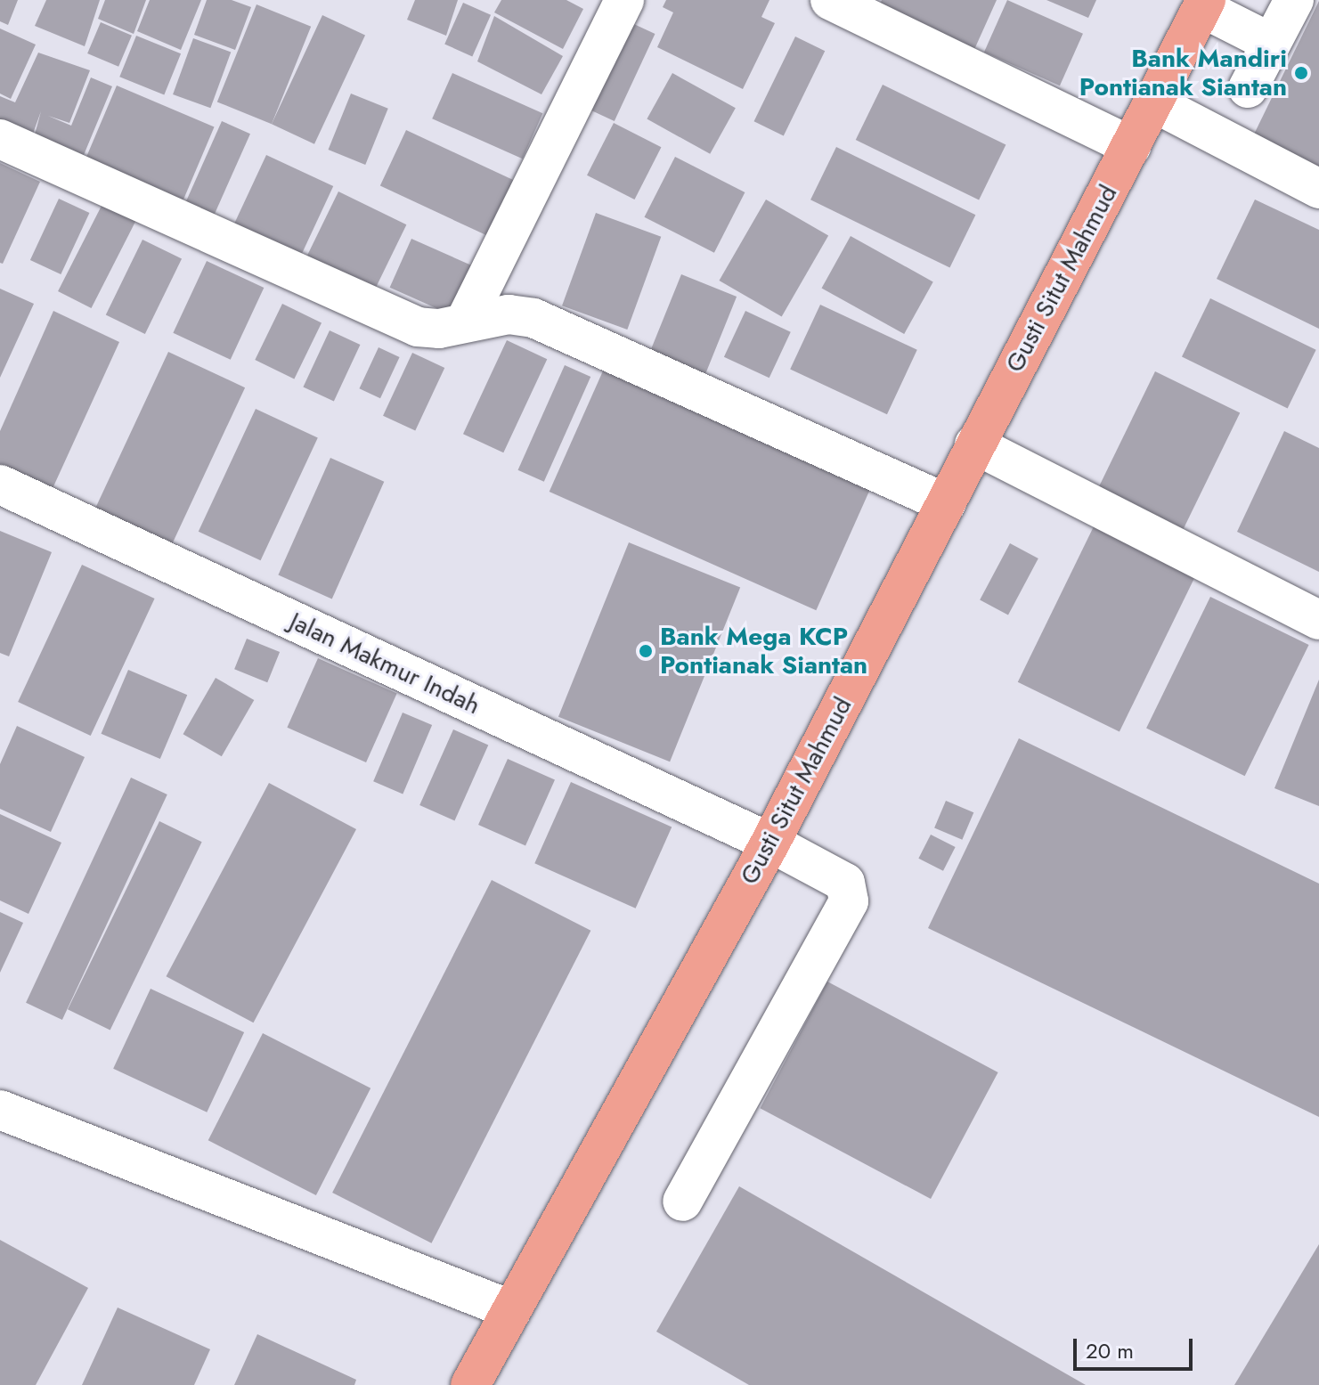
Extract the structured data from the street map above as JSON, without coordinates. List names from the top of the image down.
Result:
{
  "streets": {
    "highway": ["Gusti Situt Mahmud"],
    "street": ["Jalan Makmur Indah"]
  },
  "crossings": [
    ["Gusti Situt Mahmud", "Jalan Makmur Indah"]
  ],
  "places": ["Bank Mandiri Pontianak Siantan", "Bank Mega KCP Pontianak Siantan"],
  "scale_bar": "20 m"
}
